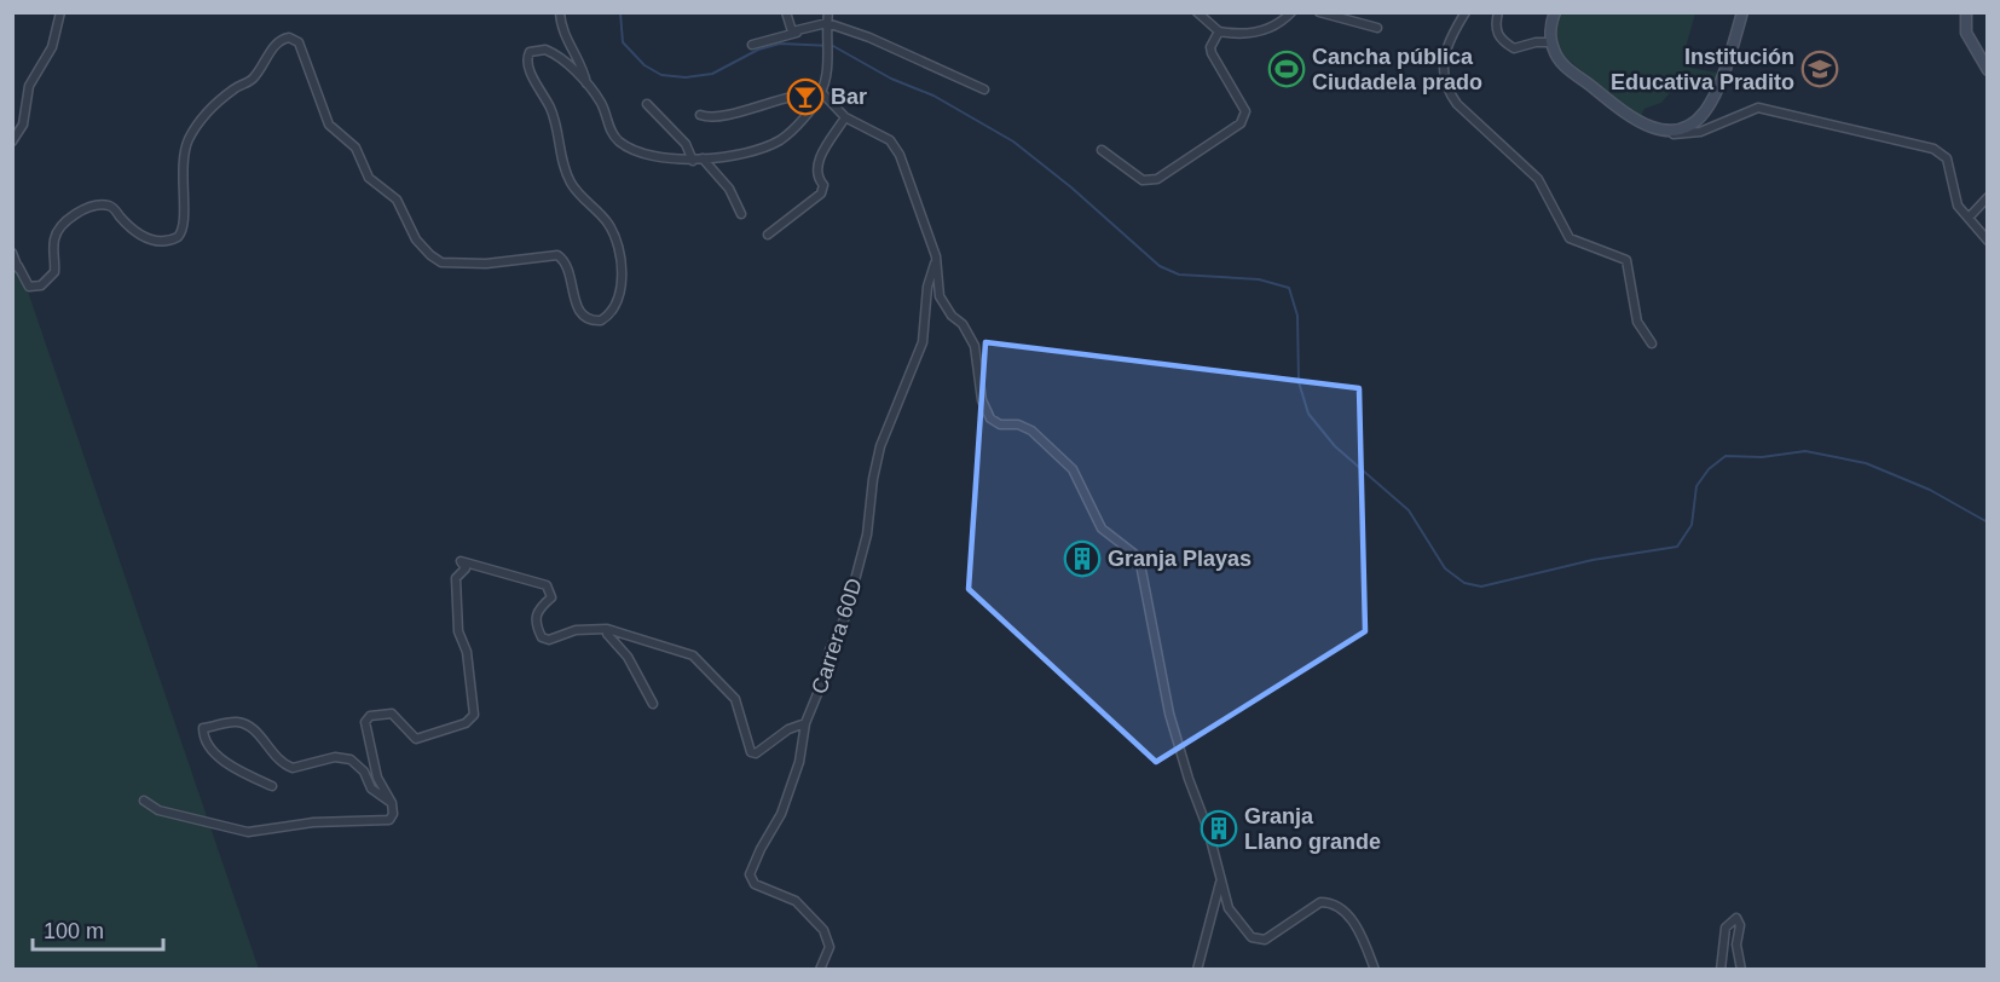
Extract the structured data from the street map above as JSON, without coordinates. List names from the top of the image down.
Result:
{
  "streets": {
    "street": ["Carrera 60D"]
  },
  "places": {
    "sports": ["Cancha pública Ciudadela prado"],
    "school or university": ["Institución Educativa Pradito"],
    "bar": ["Bar"],
    "building": ["Granja Playas", "Granja Llano grande"]
  },
  "scale_bar": "100 m"
}
